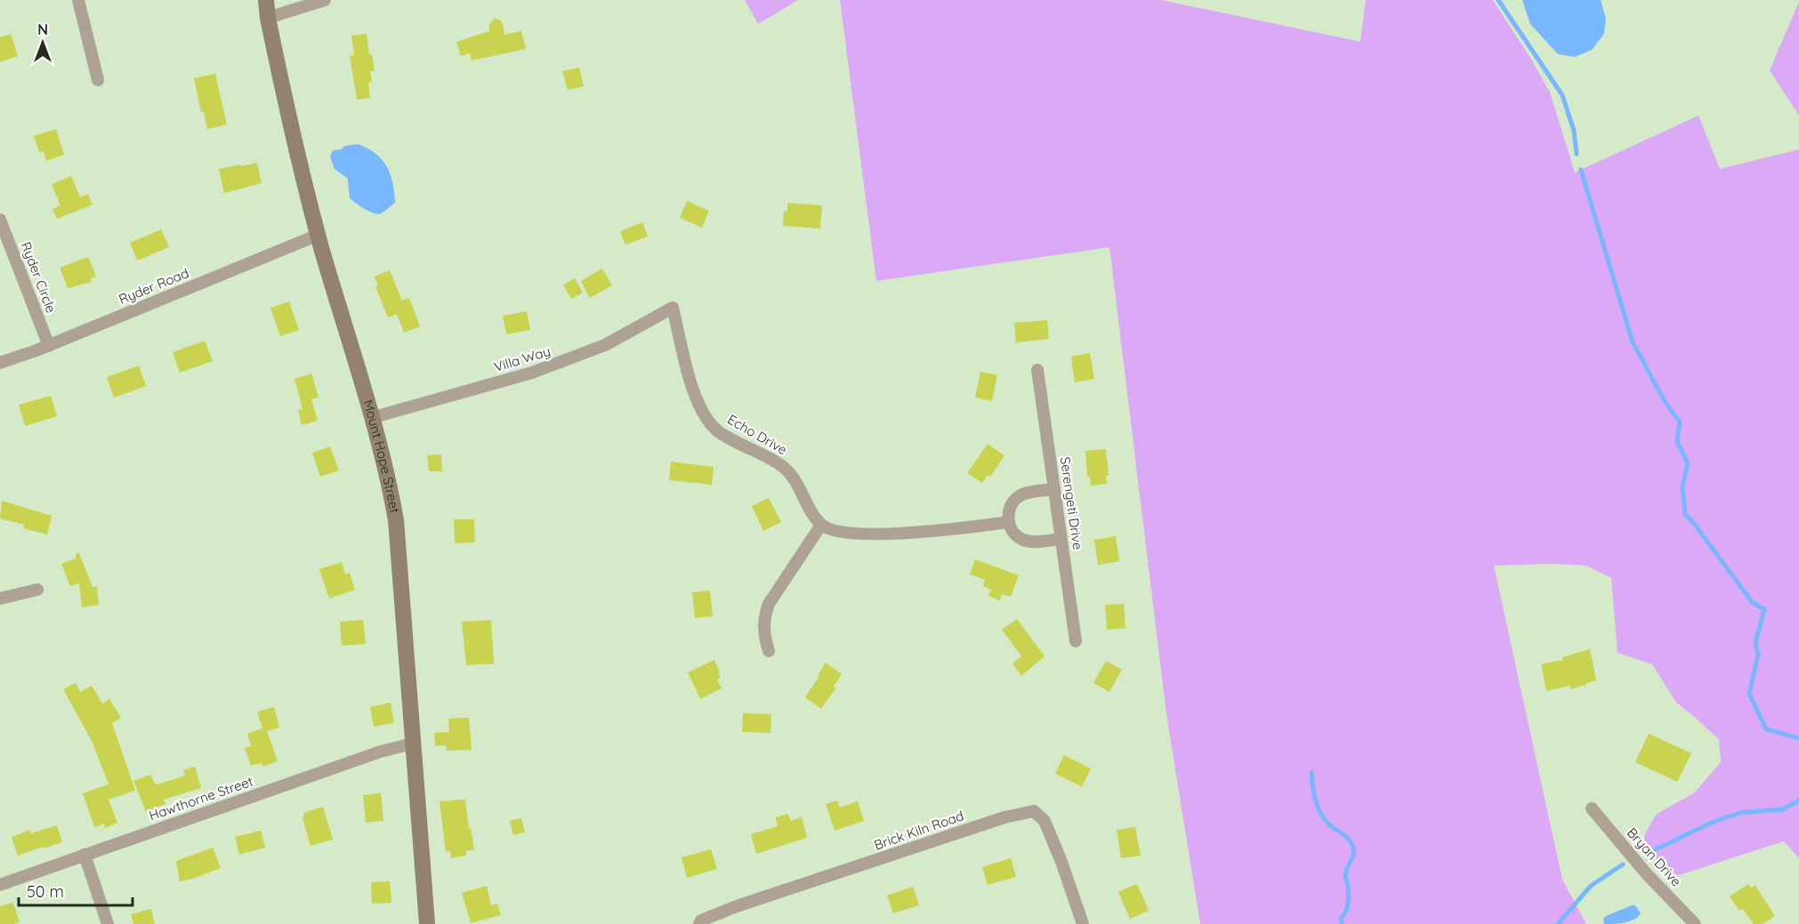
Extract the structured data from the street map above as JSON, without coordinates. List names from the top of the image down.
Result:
{
  "streets": {
    "street": [
      "Ryder Circle",
      "Ryder Road",
      "Villa Way",
      "Echo Drive",
      "Mount Hope Street",
      "Serengeti Drive",
      "Hawthorne Street",
      "Brick Kiln Road",
      "Bryan Drive"
    ]
  },
  "crossings": [
    ["Ryder Circle", "Ryder Road"],
    ["Ryder Road", "Mount Hope Street"],
    ["Villa Way", "Echo Drive"],
    ["Villa Way", "Mount Hope Street"],
    ["Mount Hope Street", "Hawthorne Street"]
  ],
  "scale_bar": "50 m",
  "north": "top"
}
